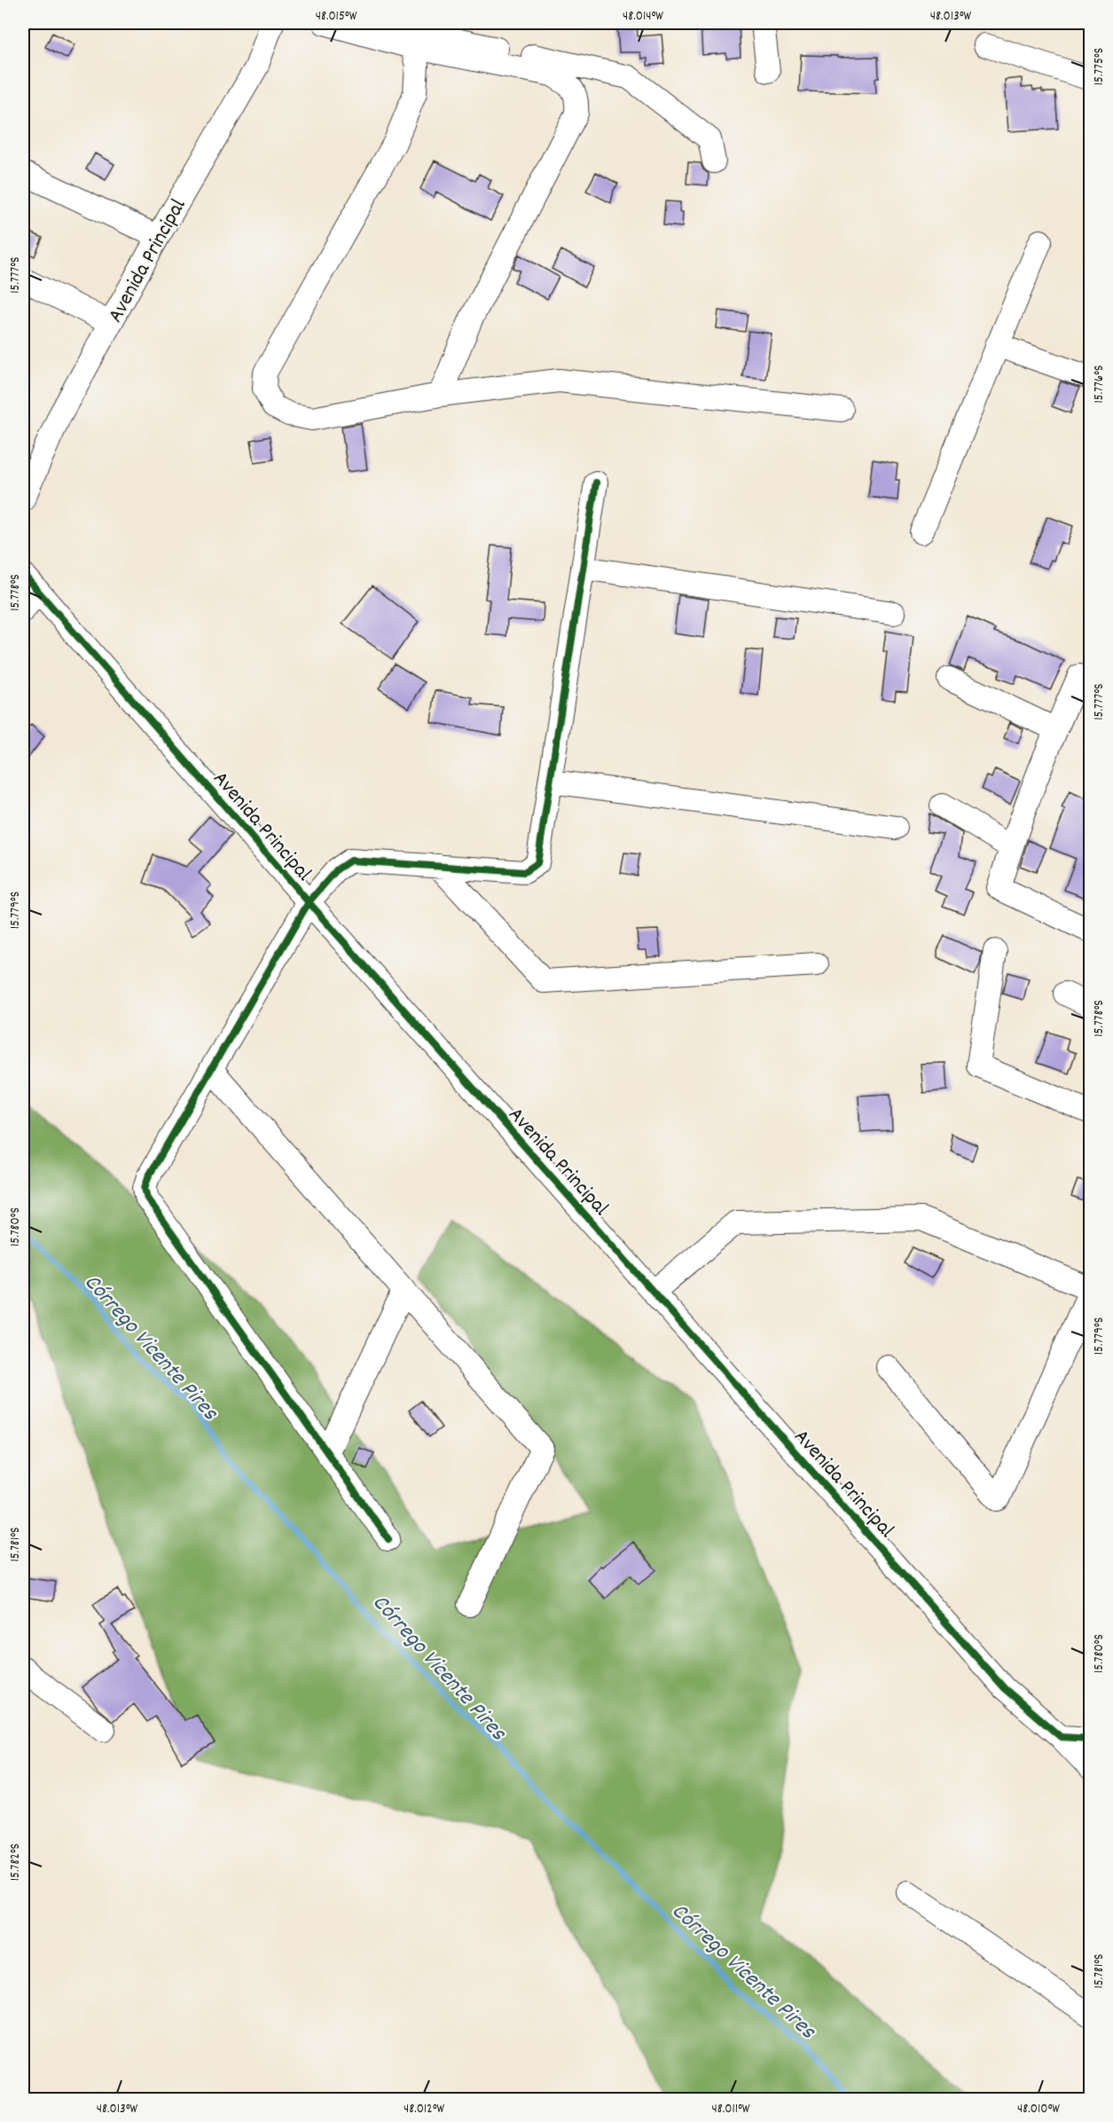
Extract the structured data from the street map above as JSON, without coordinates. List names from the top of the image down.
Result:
{
  "streets": {
    "street": ["Avenida Principal"]
  },
  "water": ["Córrego Vicente Pires"],
  "coordinates": [
    "48.015°W",
    "48.014°W",
    "48.013°W",
    "15.775°S",
    "15.777°S",
    "15.776°S",
    "15.778°S",
    "15.779°S",
    "15.780°S",
    "15.781°S",
    "15.782°S",
    "48.012°W",
    "48.011°W",
    "48.010°W"
  ]
}
